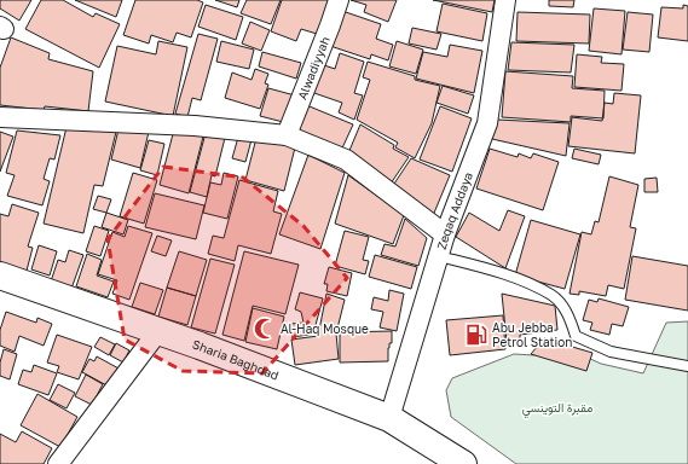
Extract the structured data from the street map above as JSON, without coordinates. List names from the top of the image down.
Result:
{
  "streets": {
    "main road": ["Sharia Baghdad"],
    "street": ["Alwadiyyah", "Zeqaq Addaya"]
  },
  "crossings": [
    ["Zeqaq Addaya", "Sharia Baghdad"]
  ],
  "parks": ["مقبرة التوينسي"],
  "places": {
    "mosque": ["Al-Haq Mosque"],
    "fuel station": ["Abu Jebba Petrol Station"]
  }
}
